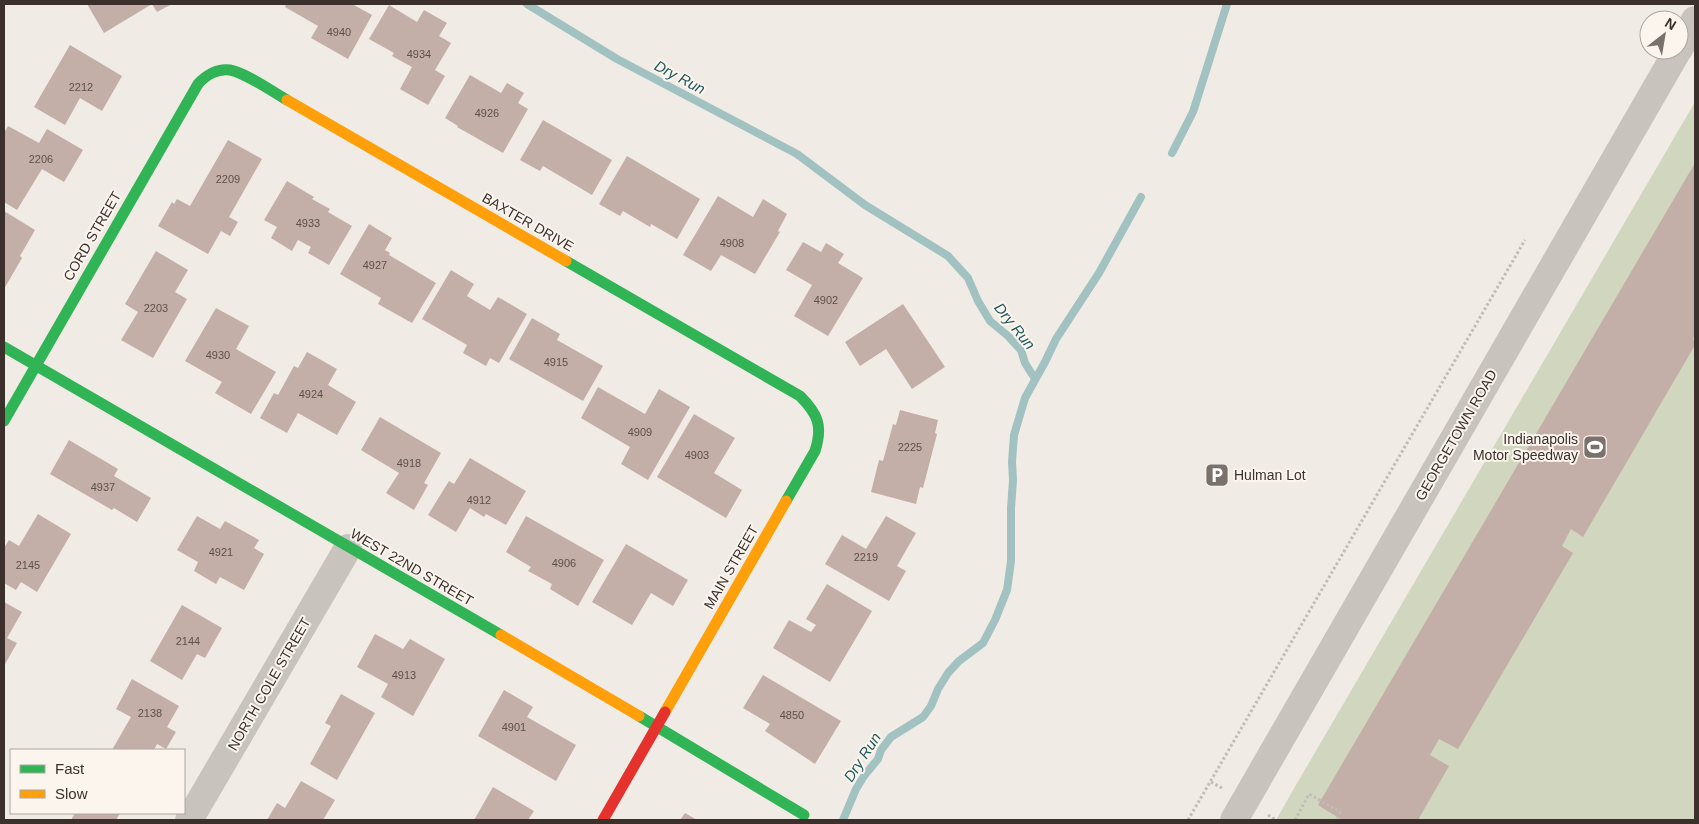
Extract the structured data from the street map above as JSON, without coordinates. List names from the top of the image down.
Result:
{
  "streets": {
    "street": [
      "BAXTER DRIVE",
      "CORD STREET",
      "GEORGETOWN ROAD",
      "WEST 22ND STREET",
      "MAIN STREET",
      "NORTH COLE STREET"
    ]
  },
  "crossings": [
    ["BAXTER DRIVE", "CORD STREET"],
    ["BAXTER DRIVE", "MAIN STREET"],
    ["CORD STREET", "WEST 22ND STREET"],
    ["WEST 22ND STREET", "MAIN STREET"],
    ["WEST 22ND STREET", "NORTH COLE STREET"]
  ],
  "water": ["Dry Run"],
  "places": {
    "sports": ["Indianapolis Motor Speedway"],
    "parking": ["Hulman Lot"]
  },
  "house_numbers": [
    "4940",
    "4934",
    "2212",
    "4926",
    "2206",
    "2209",
    "4933",
    "4908",
    "4927",
    "4902",
    "2203",
    "4930",
    "4915",
    "4924",
    "4909",
    "2225",
    "4903",
    "4918",
    "4937",
    "4912",
    "4921",
    "2219",
    "4906",
    "2145",
    "2144",
    "4913",
    "2138",
    "4850",
    "4901"
  ],
  "legend": ["Fast", "Slow"],
  "north": "top right"
}
